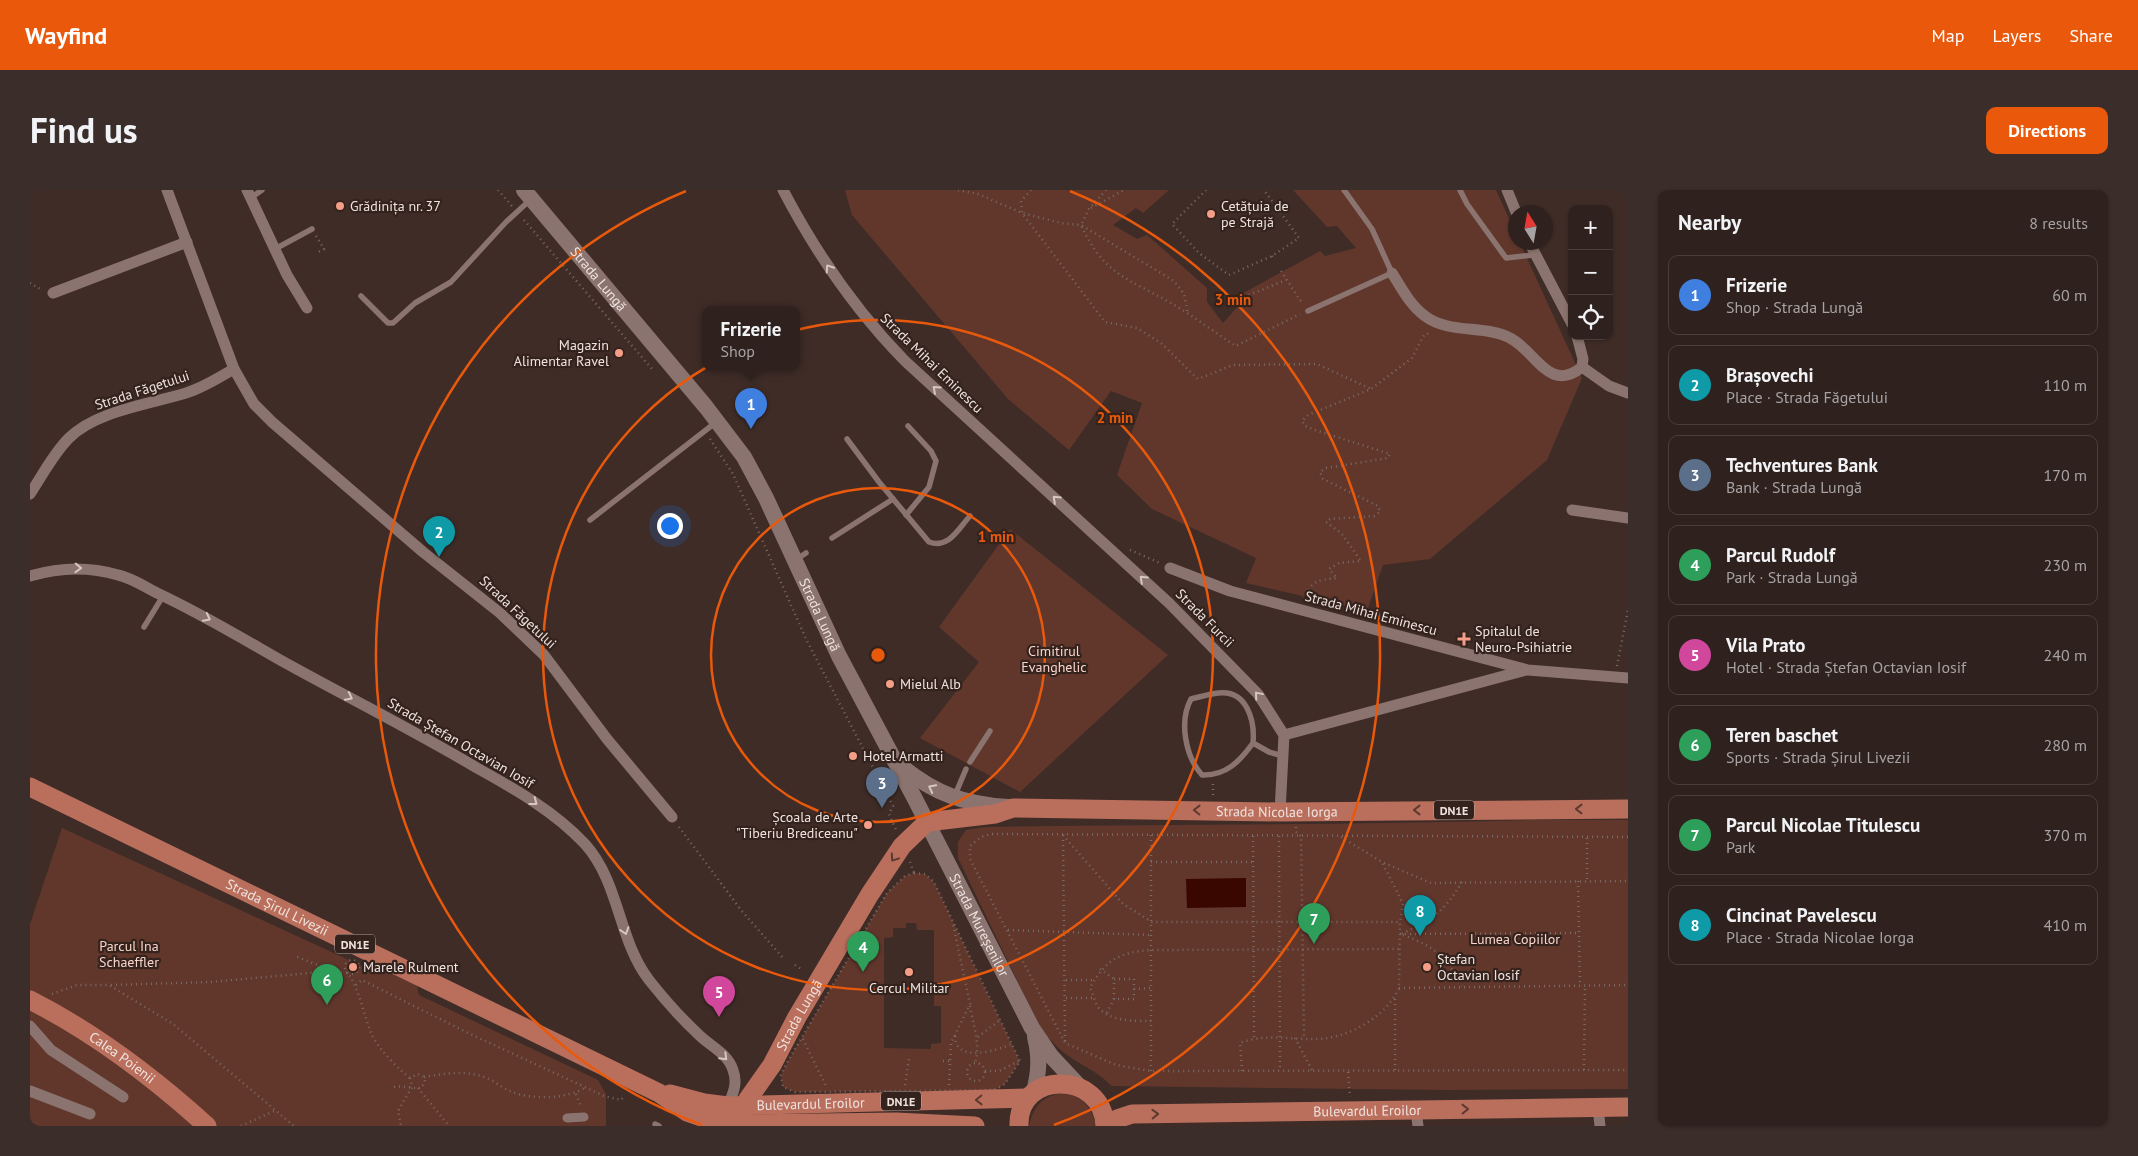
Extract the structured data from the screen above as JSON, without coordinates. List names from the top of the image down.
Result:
{
  "streets": {
    "main road": [
      "Strada Lungă",
      "DN1E",
      "Strada Nicolae Iorga",
      "Strada Șirul Livezii",
      "Strada Mureșenilor",
      "Calea Poienii",
      "Bulevardul Eroilor"
    ],
    "street": [
      "Strada Mihai Eminescu",
      "Strada Făgetului",
      "Strada Furcii",
      "Strada Ștefan Octavian Iosif"
    ]
  },
  "crossings": [
    ["Strada Lungă", "Strada Ștefan Octavian Iosif"],
    ["Strada Lungă", "Strada Nicolae Iorga"],
    ["Strada Lungă", "Strada Șirul Livezii"],
    ["Strada Lungă", "Strada Mureșenilor"],
    ["Strada Lungă", "Bulevardul Eroilor"],
    ["Strada Mihai Eminescu", "Strada Furcii"],
    ["Strada Ștefan Octavian Iosif", "Strada Șirul Livezii"],
    ["Strada Ștefan Octavian Iosif", "Bulevardul Eroilor"],
    ["DN1E", "Strada Mureșenilor"],
    ["DN1E", "Bulevardul Eroilor"],
    ["Strada Nicolae Iorga", "Strada Mureșenilor"],
    ["Strada Șirul Livezii", "Bulevardul Eroilor"],
    ["Strada Mureșenilor", "Bulevardul Eroilor"]
  ],
  "one_way": [
    "Strada Mihai Eminescu",
    "Strada Furcii",
    "Strada Ștefan Octavian Iosif",
    "Strada Nicolae Iorga"
  ],
  "parks": ["Cimitirul Evanghelic", "Lumea Copiilor", "Parcul Ina Schaeffler"],
  "places": {
    "other": [
      "Grădinița nr. 37",
      "Cetățuia de pe Strajă",
      "Magazin Alimentar Ravel",
      "Mielul Alb",
      "Hotel Armatti",
      "Școala de Arte \"Tiberiu Brediceanu\"",
      "Marele Rulment",
      "Ștefan Octavian Iosif",
      "Cercul Militar"
    ],
    "health": ["Spitalul de Neuro-Psihiatrie"]
  },
  "north": "top",
  "page": {
    "header": "Wayfind",
    "nav": ["Map", "Layers", "Share"],
    "title": "Find us",
    "buttons": "Directions",
    "heading": ["Nearby", "8 results"],
    "map_buttons": ["+", "−"],
    "list": [
      {
        "mark": "1",
        "name": "Frizerie",
        "note": "Shop · Strada Lungă",
        "value": "60 m"
      },
      {
        "mark": "2",
        "name": "Brașovechi",
        "note": "Place · Strada Făgetului",
        "value": "110 m"
      },
      {
        "mark": "3",
        "name": "Techventures Bank",
        "note": "Bank · Strada Lungă",
        "value": "170 m"
      },
      {
        "mark": "4",
        "name": "Parcul Rudolf",
        "note": "Park · Strada Lungă",
        "value": "230 m"
      },
      {
        "mark": "5",
        "name": "Vila Prato",
        "note": "Hotel · Strada Ștefan Octavian Iosif",
        "value": "240 m"
      },
      {
        "mark": "6",
        "name": "Teren baschet",
        "note": "Sports · Strada Șirul Livezii",
        "value": "280 m"
      },
      {
        "mark": "7",
        "name": "Parcul Nicolae Titulescu",
        "note": "Park",
        "value": "370 m"
      },
      {
        "mark": "8",
        "name": "Cincinat Pavelescu",
        "note": "Place · Strada Nicolae Iorga",
        "value": "410 m"
      }
    ],
    "popup": ["Frizerie", "Shop"],
    "pins": [
      "1",
      "2",
      "3",
      "8",
      "7",
      "4",
      "6",
      "5"
    ]
  },
  "rings": ["3 min", "2 min", "1 min"]
}
